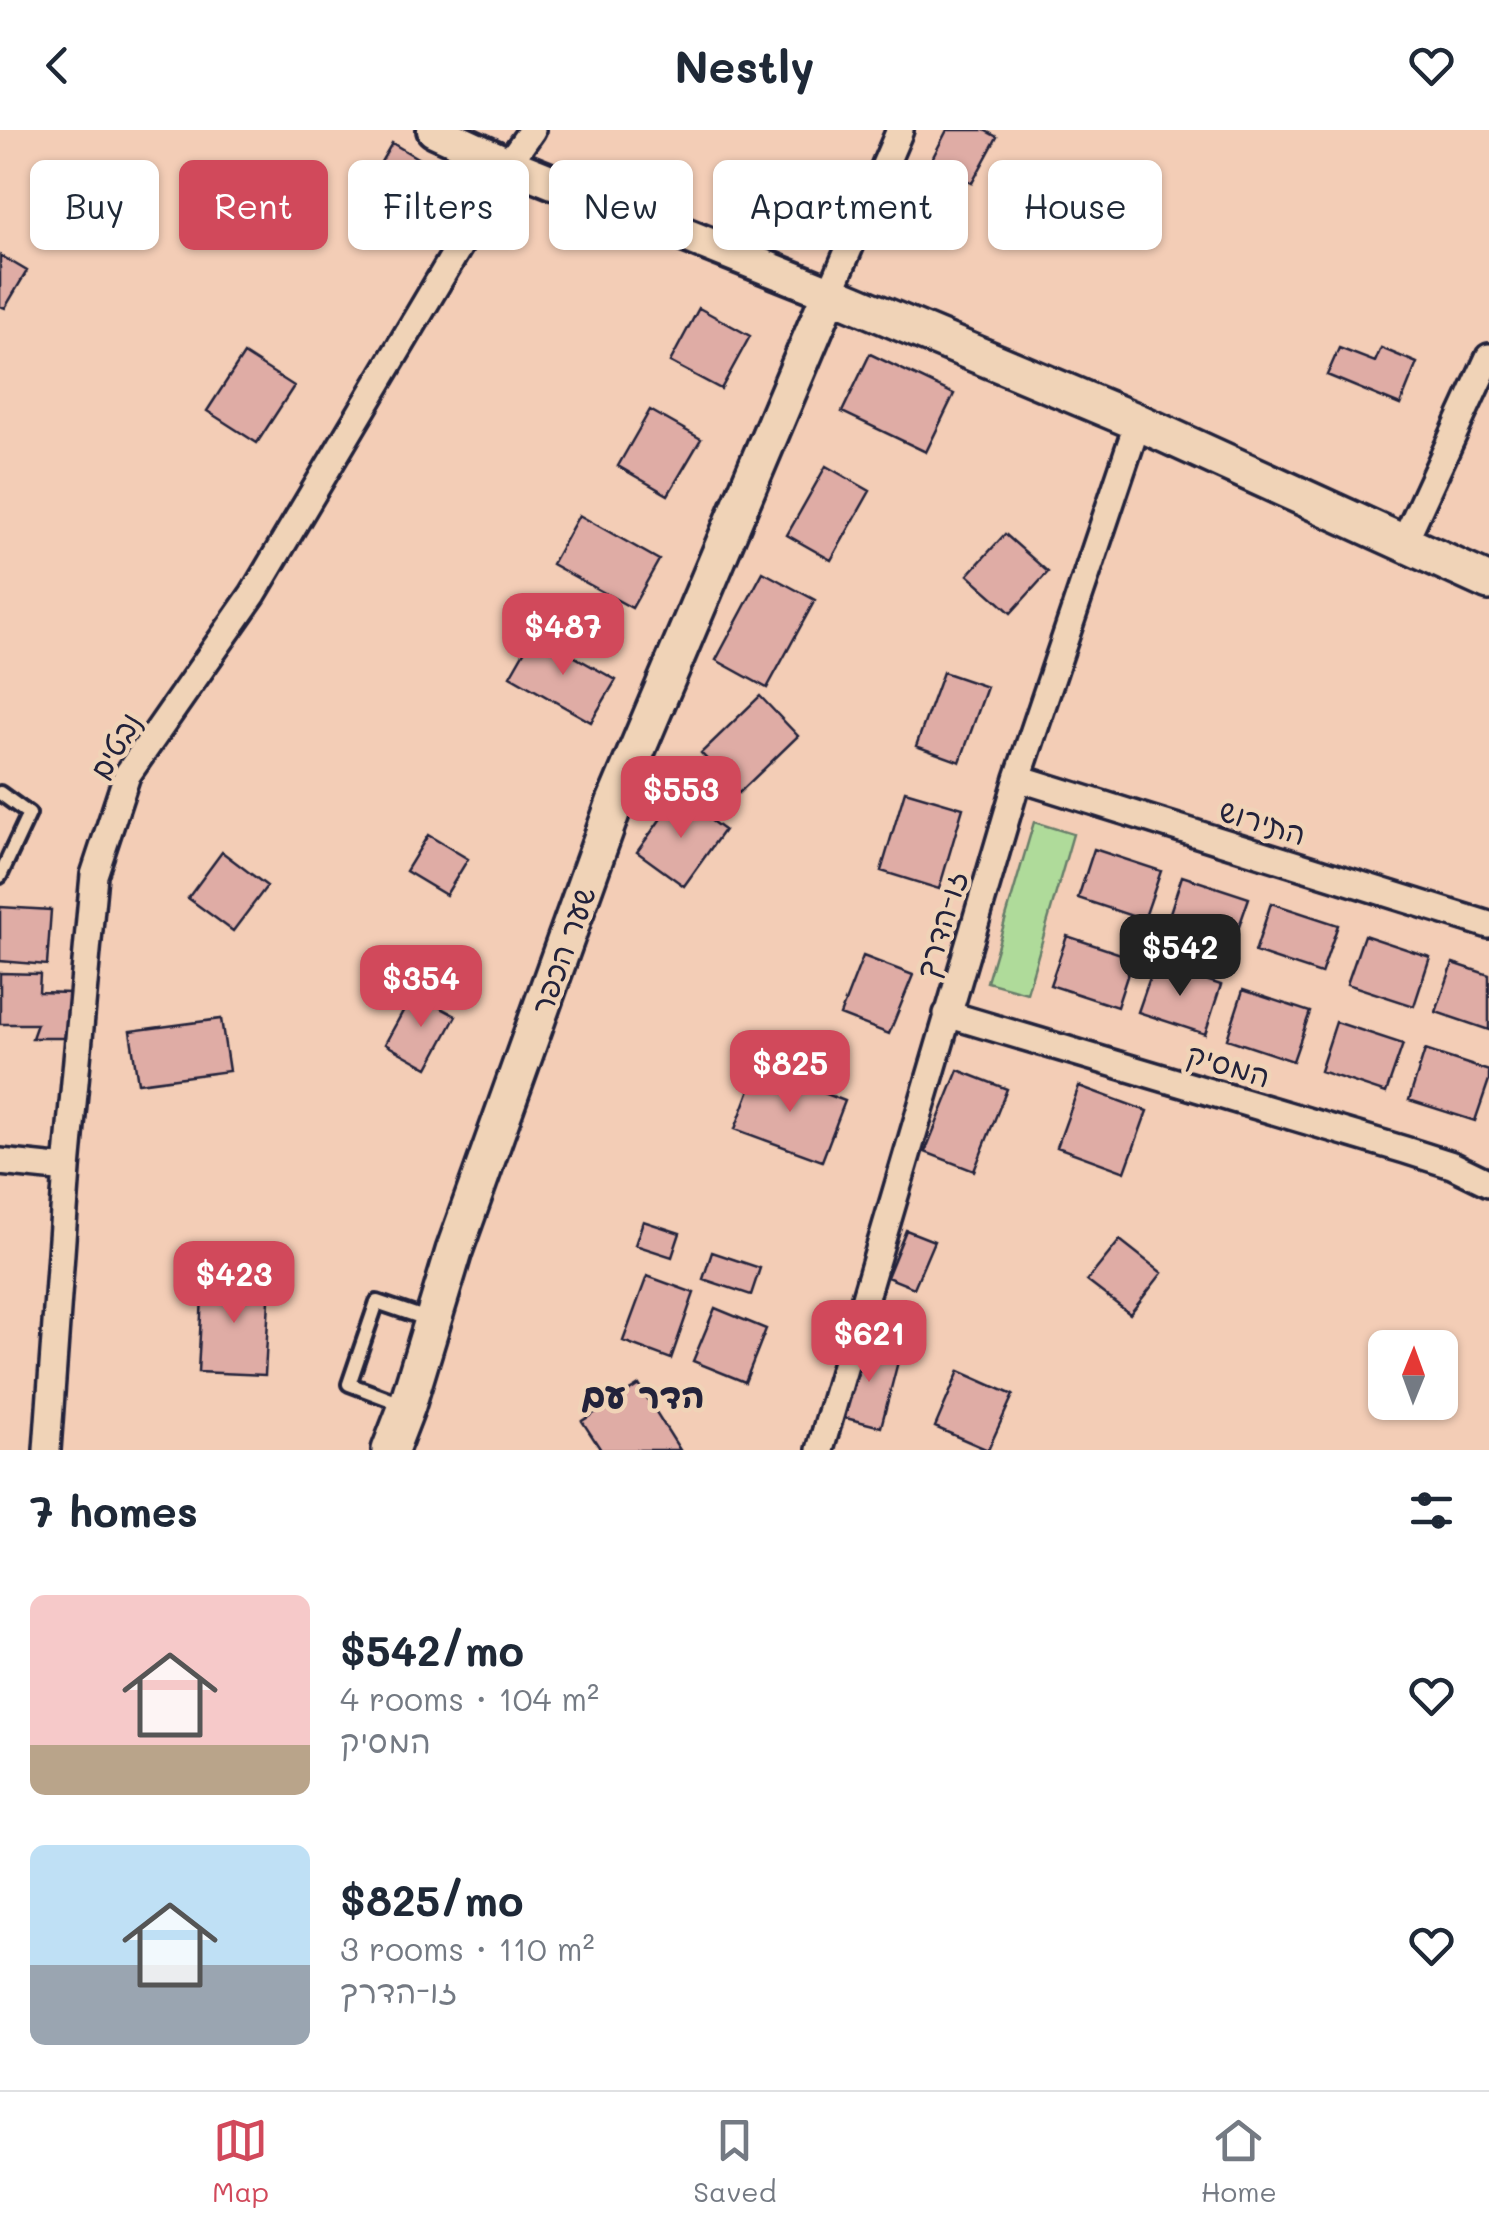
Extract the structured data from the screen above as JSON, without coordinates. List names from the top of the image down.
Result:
{
  "streets": {
    "main road": ["שער הכפר"],
    "street": [
      "נבטים",
      "התירוש",
      "זו-הדרך",
      "המסיק"
    ]
  },
  "crossings": [
    ["התירוש", "זו-הדרך"],
    ["זו-הדרך", "המסיק"]
  ],
  "districts": ["הדר עם"],
  "north": "top",
  "page": {
    "header": "Nestly",
    "chip": [
      "Buy",
      "Rent",
      "Filters",
      "New",
      "Apartment",
      "House"
    ],
    "price": [
      "$487",
      "$553",
      "$542",
      "$354",
      "$825",
      "$423",
      "$621"
    ],
    "heading": "7 homes",
    "list": [
      {
        "name": "$542/mo",
        "note": "4 rooms · 104 m² · המסיק"
      },
      {
        "name": "$825/mo",
        "note": "3 rooms · 110 m² · זו-הדרך"
      }
    ],
    "tabs": ["Map", "Saved", "Home"]
  }
}
